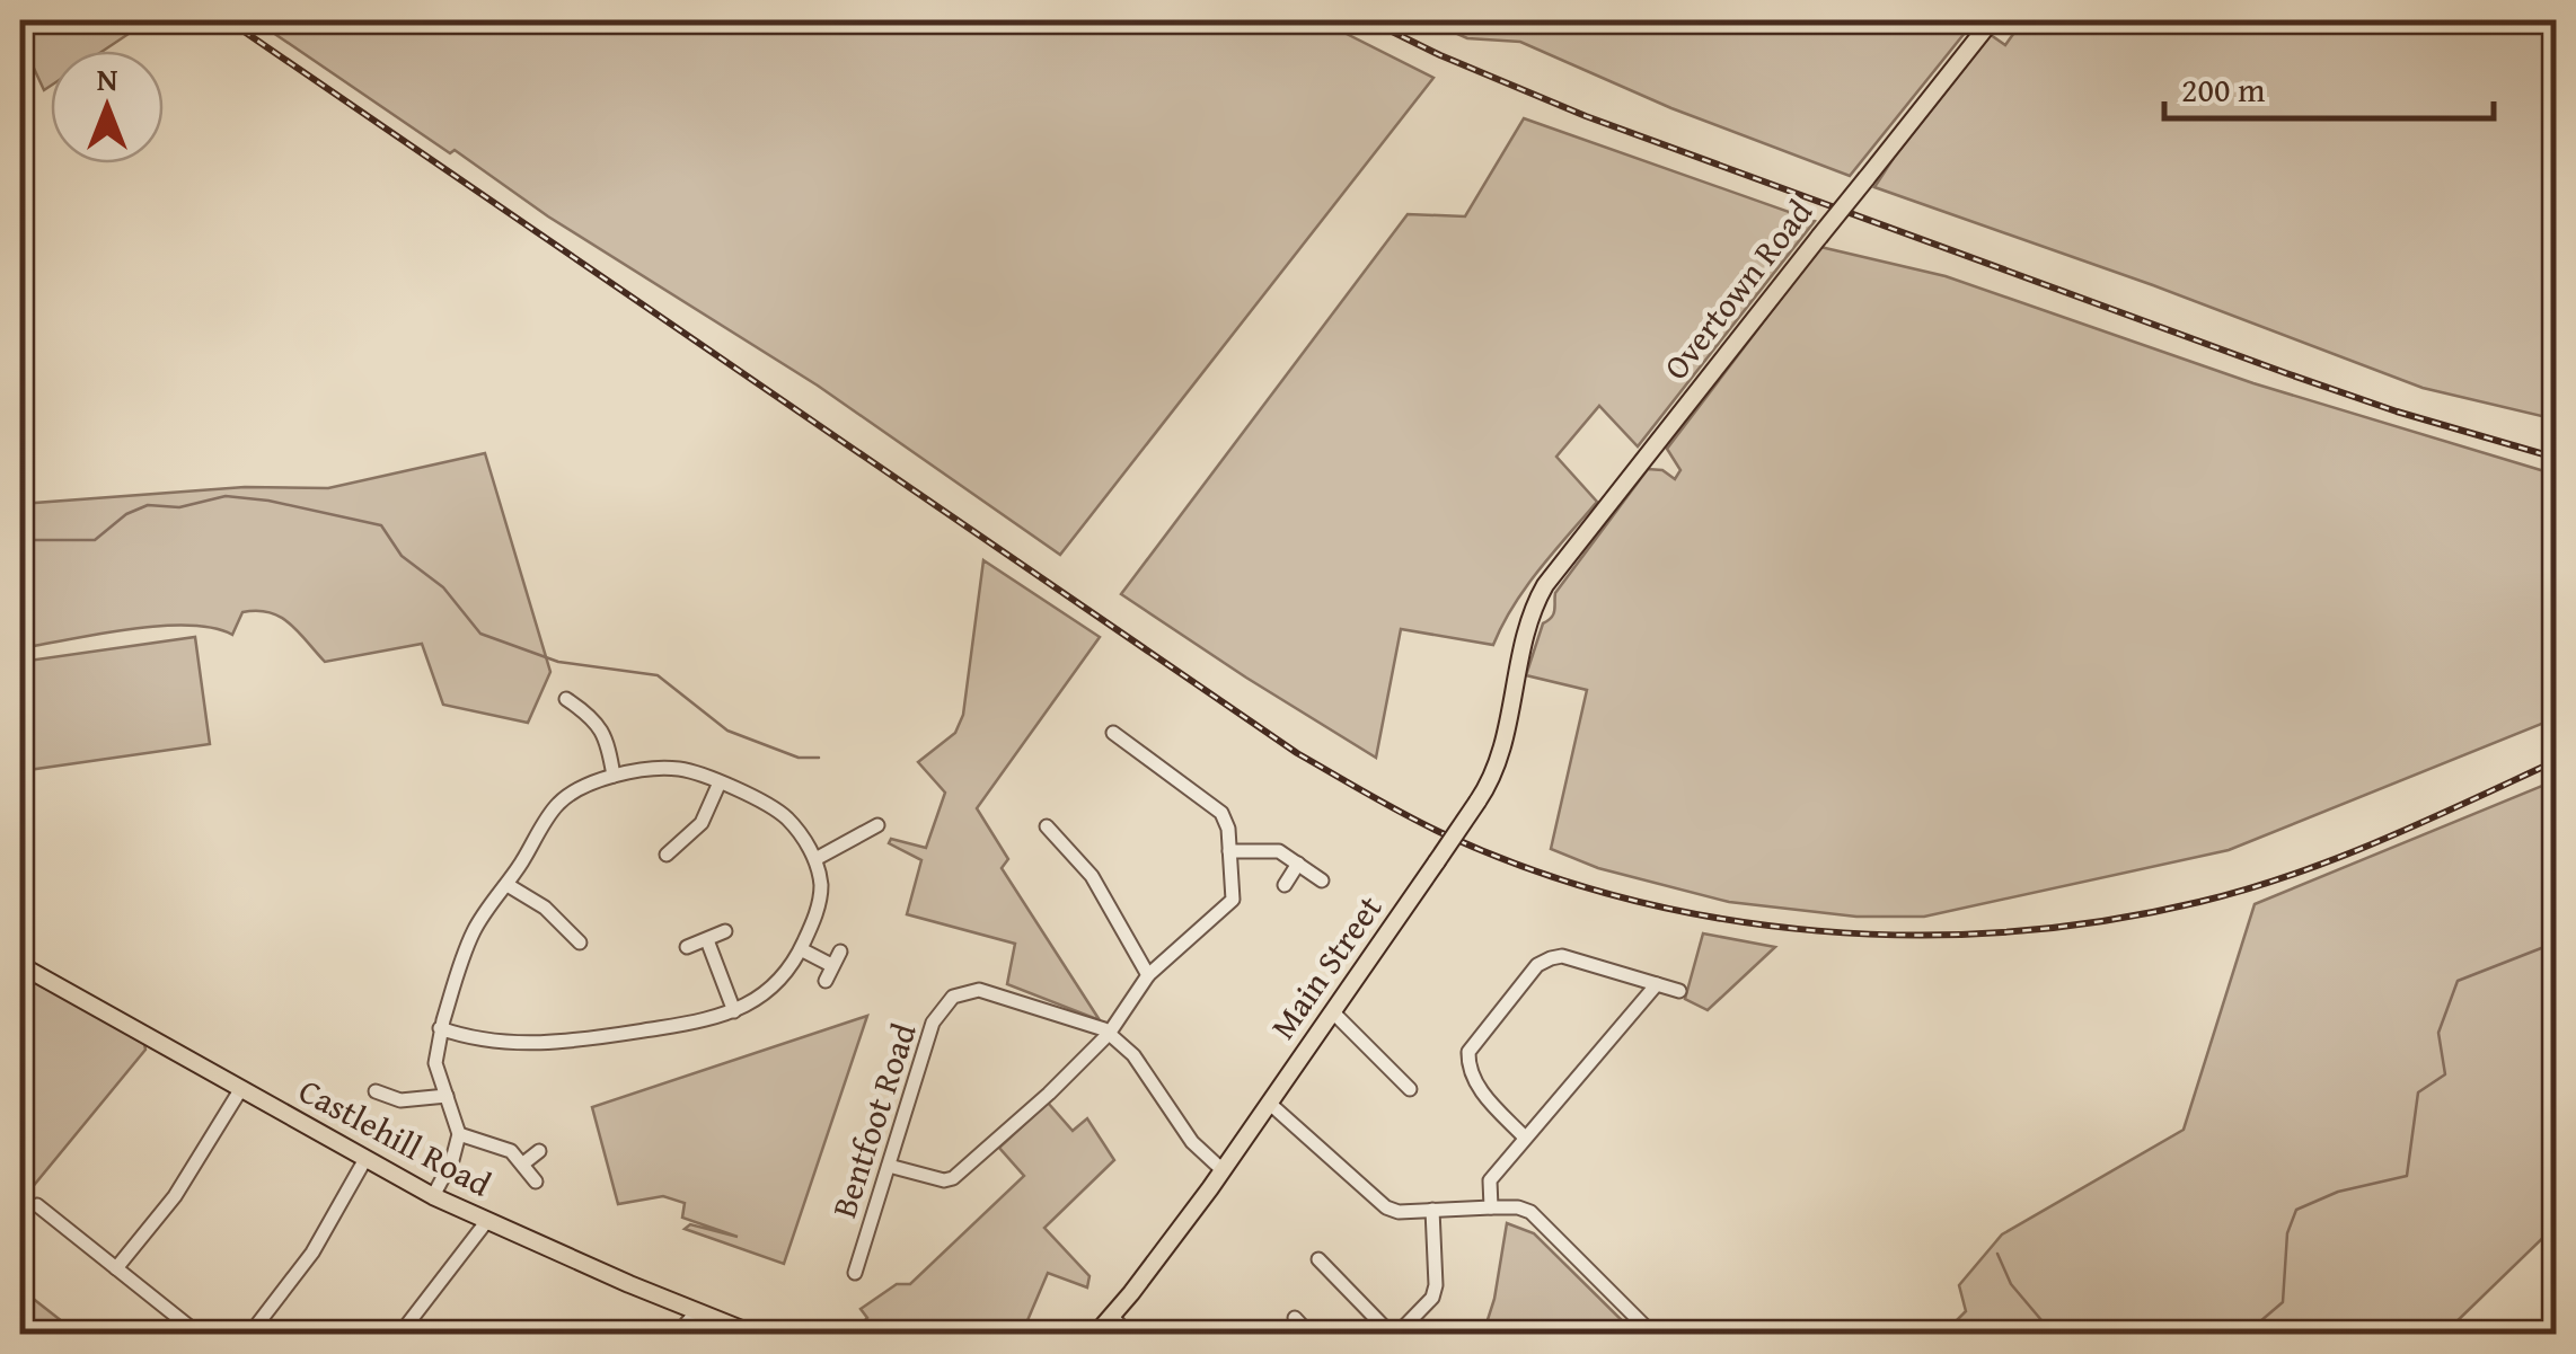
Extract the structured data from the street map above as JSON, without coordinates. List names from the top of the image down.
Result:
{
  "streets": {
    "main road": ["Overtown Road", "Main Street", "Castlehill Road"],
    "street": ["Bentfoot Road"]
  },
  "crossings": [
    ["Overtown Road", "Main Street"],
    ["Main Street", "Bentfoot Road"]
  ],
  "scale_bar": "200 m",
  "north": "top"
}
